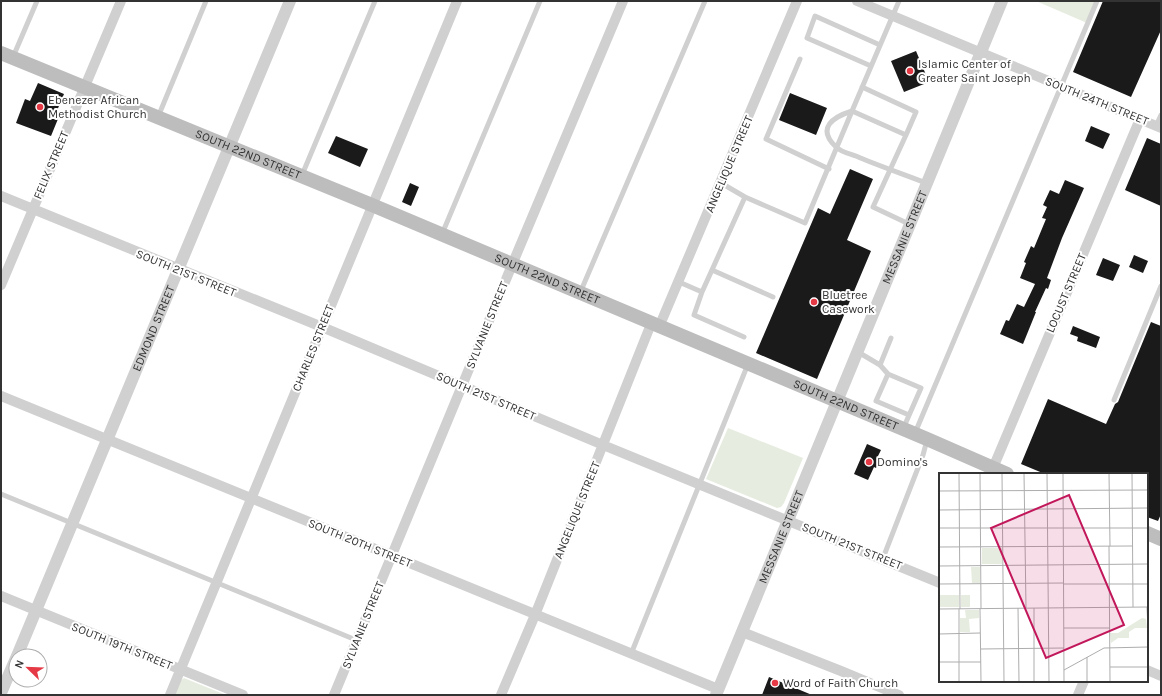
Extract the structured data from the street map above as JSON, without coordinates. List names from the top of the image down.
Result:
{
  "streets": {
    "main road": ["SOUTH 22ND STREET"],
    "street": [
      "SOUTH 24TH STREET",
      "ANGELIQUE STREET",
      "FELIX STREET",
      "MESSANIE STREET",
      "SOUTH 21ST STREET",
      "LOCUST STREET",
      "SYLVANIE STREET",
      "EDMOND STREET",
      "CHARLES STREET",
      "SOUTH 20TH STREET",
      "SOUTH 19TH STREET"
    ]
  },
  "crossings": [
    ["SOUTH 24TH STREET", "MESSANIE STREET"],
    ["SOUTH 24TH STREET", "LOCUST STREET"],
    ["SOUTH 22ND STREET", "ANGELIQUE STREET"],
    ["SOUTH 22ND STREET", "FELIX STREET"],
    ["SOUTH 22ND STREET", "MESSANIE STREET"],
    ["SOUTH 22ND STREET", "LOCUST STREET"],
    ["SOUTH 22ND STREET", "SYLVANIE STREET"],
    ["SOUTH 22ND STREET", "EDMOND STREET"],
    ["SOUTH 22ND STREET", "CHARLES STREET"],
    ["ANGELIQUE STREET", "SOUTH 21ST STREET"],
    ["ANGELIQUE STREET", "SOUTH 20TH STREET"],
    ["FELIX STREET", "SOUTH 21ST STREET"],
    ["MESSANIE STREET", "SOUTH 21ST STREET"],
    ["MESSANIE STREET", "SOUTH 20TH STREET"],
    ["SOUTH 21ST STREET", "SYLVANIE STREET"],
    ["SOUTH 21ST STREET", "EDMOND STREET"],
    ["SOUTH 21ST STREET", "CHARLES STREET"],
    ["SYLVANIE STREET", "SOUTH 20TH STREET"],
    ["EDMOND STREET", "SOUTH 20TH STREET"],
    ["EDMOND STREET", "SOUTH 19TH STREET"],
    ["CHARLES STREET", "SOUTH 20TH STREET"],
    ["CHARLES STREET", "SOUTH 19TH STREET"]
  ],
  "places": [
    "Islamic Center of Greater Saint Joseph",
    "Ebenezer African Methodist Church",
    "Bluetree Casework",
    "Domino's",
    "Word of Faith Church"
  ],
  "north": "top left"
}
